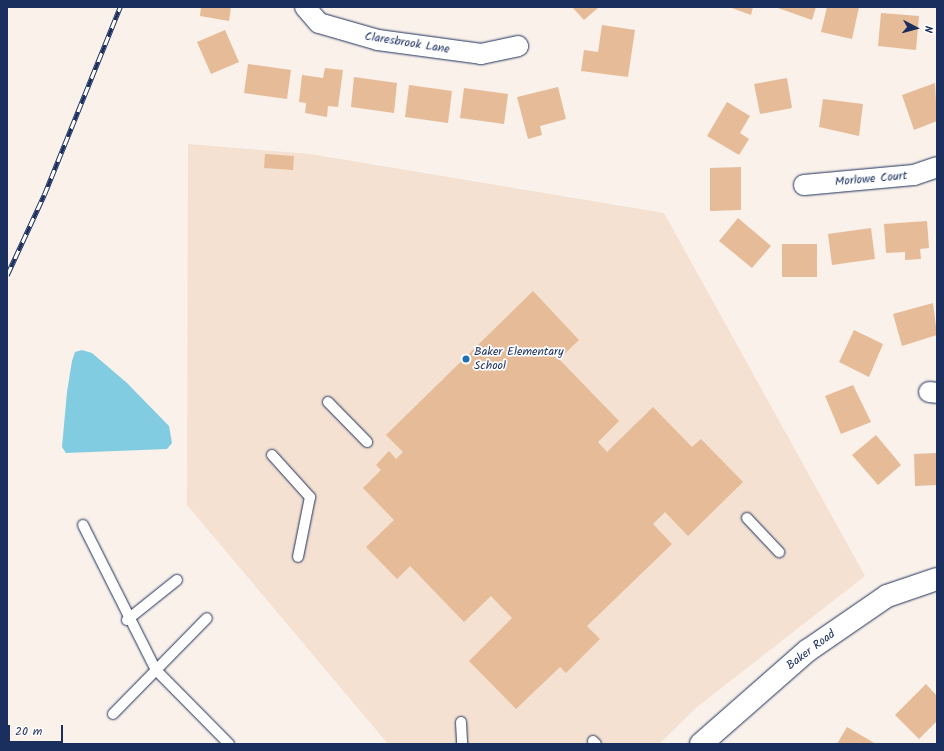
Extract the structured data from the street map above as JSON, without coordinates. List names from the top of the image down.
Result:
{
  "streets": {
    "main road": ["Baker Road"],
    "street": ["Claresbrook Lane", "Morlowe Court"]
  },
  "places": ["Baker Elementary School"],
  "scale_bar": "20 m",
  "north": "right"
}
